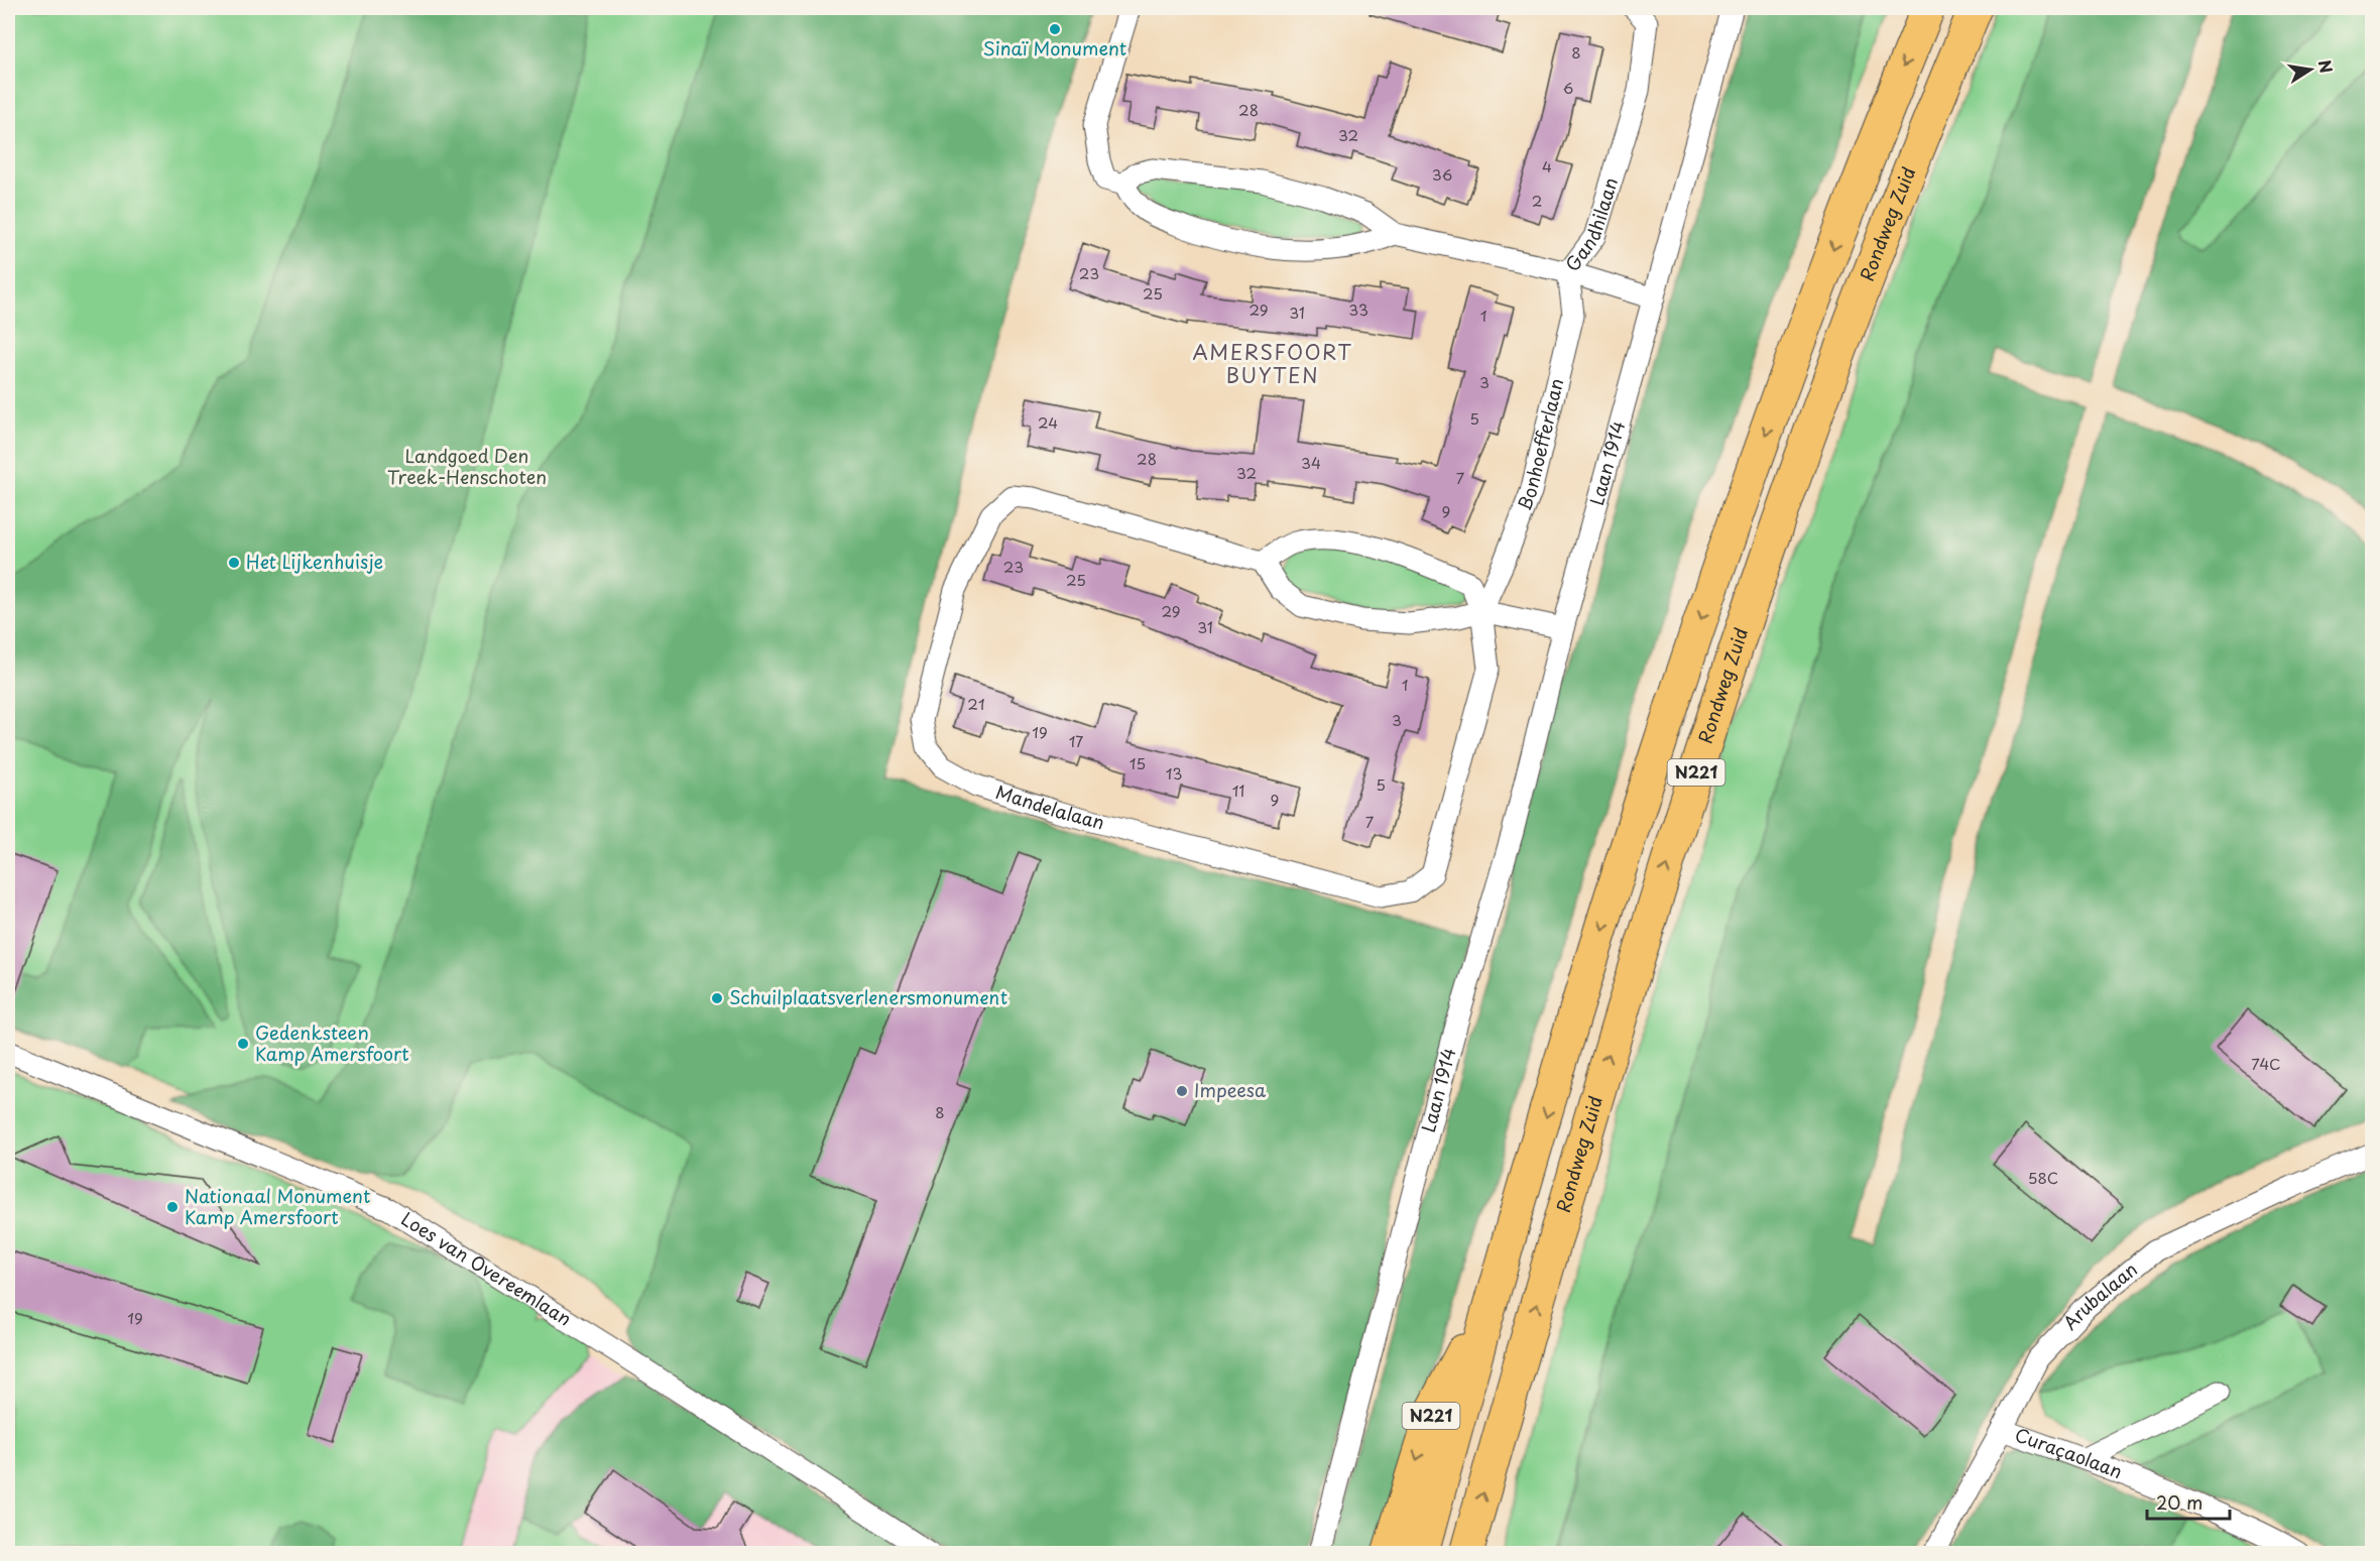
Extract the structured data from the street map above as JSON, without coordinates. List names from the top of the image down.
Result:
{
  "streets": {
    "main road": ["Rondweg Zuid", "N221"],
    "street": [
      "Gandhilaan",
      "Bonhoefferlaan",
      "Laan 1914",
      "Mandelalaan",
      "Loes van Overeemlaan",
      "Arubalaan",
      "Curaçaolaan"
    ]
  },
  "crossings": [
    ["Gandhilaan", "Bonhoefferlaan"],
    ["Bonhoefferlaan", "Mandelalaan"],
    ["Arubalaan", "Curaçaolaan"]
  ],
  "districts": ["AMERSFOORT BUYTEN"],
  "parks": ["Landgoed Den Treek-Henschoten"],
  "places": [
    "Sinaï Monument",
    "Het Lijkenhuisje",
    "Schuilplaatsverlenersmonument",
    "Gedenksteen Kamp Amersfoort",
    "Impeesa",
    "Nationaal Monument Kamp Amersfoort"
  ],
  "house_numbers": [
    "8",
    "6",
    "28",
    "32",
    "4",
    "36",
    "2",
    "23",
    "25",
    "29",
    "33",
    "31",
    "1",
    "3",
    "5",
    "24",
    "28",
    "34",
    "32",
    "7",
    "9",
    "23",
    "25",
    "29",
    "31",
    "1",
    "21",
    "3",
    "19",
    "17",
    "15",
    "13",
    "5",
    "11",
    "9",
    "7",
    "74C",
    "8",
    "58C",
    "19"
  ],
  "scale_bar": "20 m",
  "north": "right"
}
